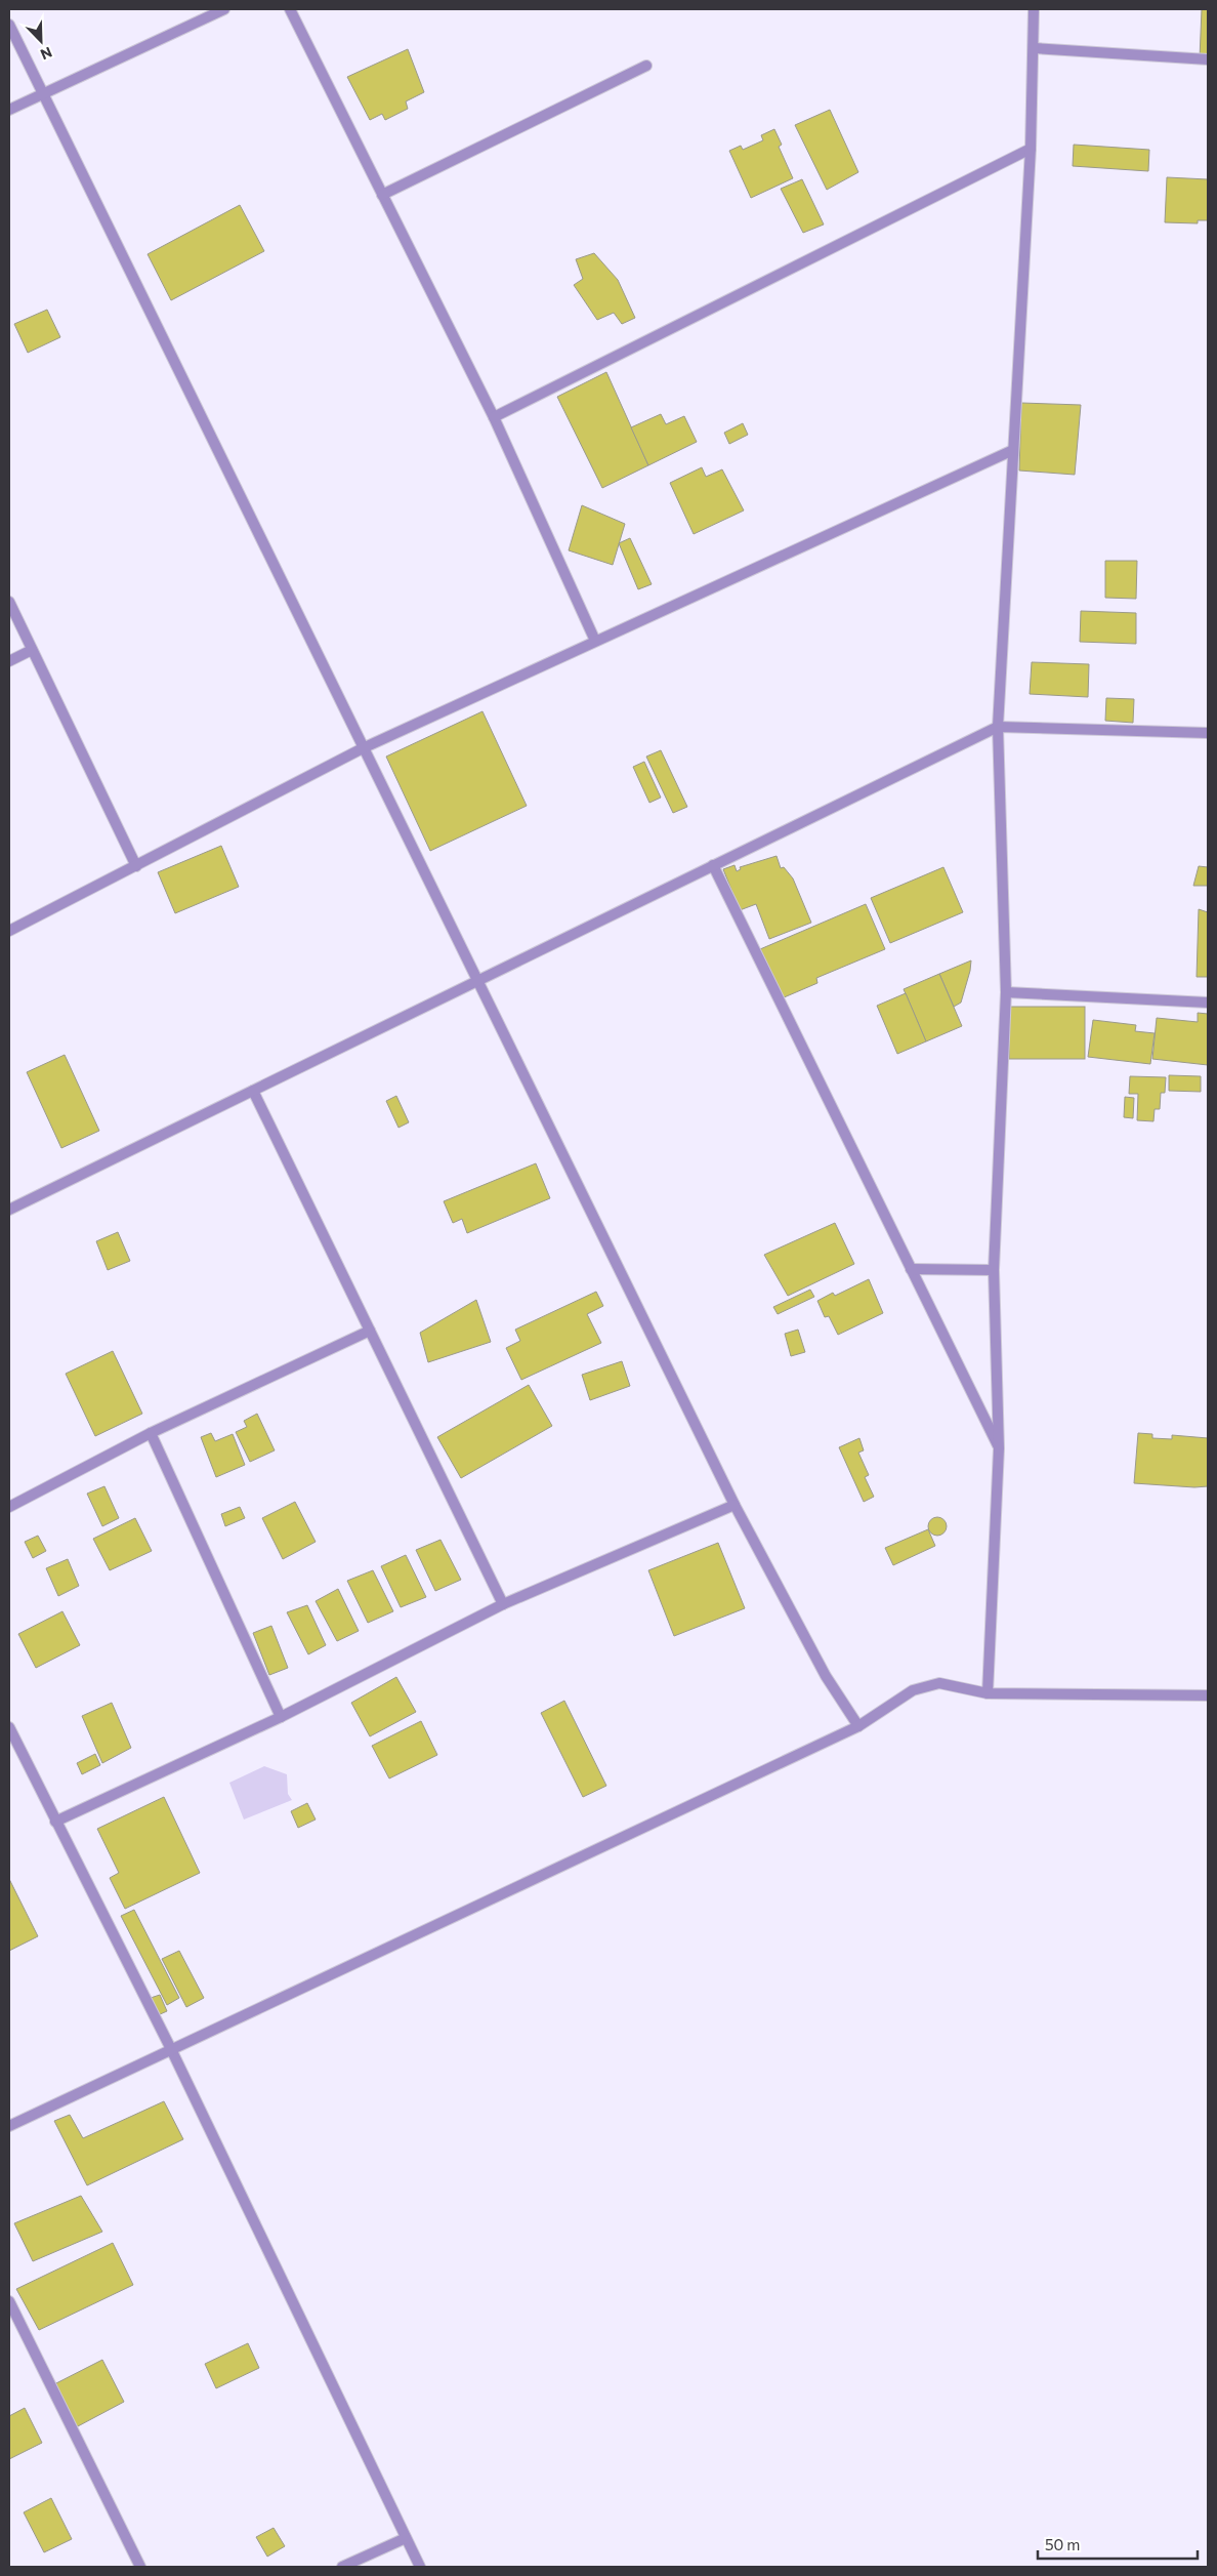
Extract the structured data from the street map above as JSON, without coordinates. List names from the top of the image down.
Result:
{
  "scale_bar": "50 m",
  "north": "bottom right"
}
